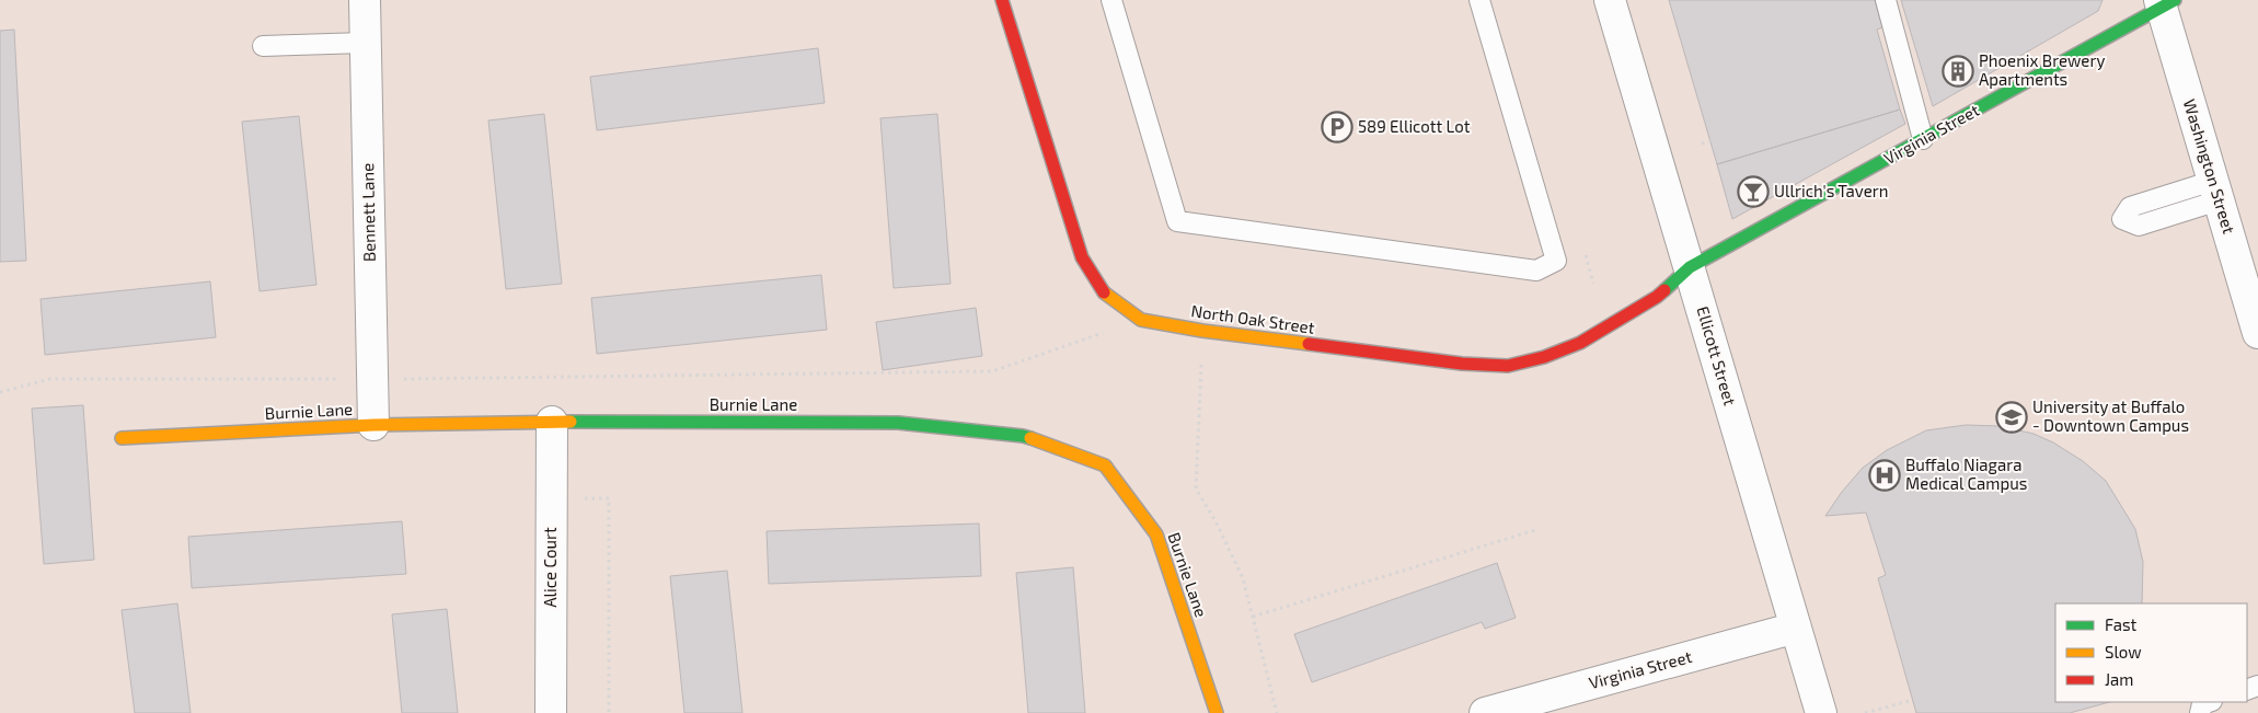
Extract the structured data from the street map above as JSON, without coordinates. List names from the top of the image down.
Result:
{
  "streets": {
    "street": [
      "Virginia Street",
      "Washington Street",
      "Bennett Lane",
      "North Oak Street",
      "Ellicott Street",
      "Burnie Lane",
      "Alice Court"
    ]
  },
  "crossings": [
    ["Virginia Street", "Washington Street"],
    ["Virginia Street", "North Oak Street"],
    ["Virginia Street", "Ellicott Street"],
    ["Bennett Lane", "Burnie Lane"],
    ["North Oak Street", "Ellicott Street"],
    ["Burnie Lane", "Alice Court"]
  ],
  "places": {
    "building": ["Phoenix Brewery Apartments"],
    "parking": ["589 Ellicott Lot"],
    "bar": ["Ullrich's Tavern"],
    "school or university": ["University at Buffalo - Downtown Campus"],
    "hospital": ["Buffalo Niagara Medical Campus"]
  },
  "legend": ["Fast", "Slow", "Jam"]
}
